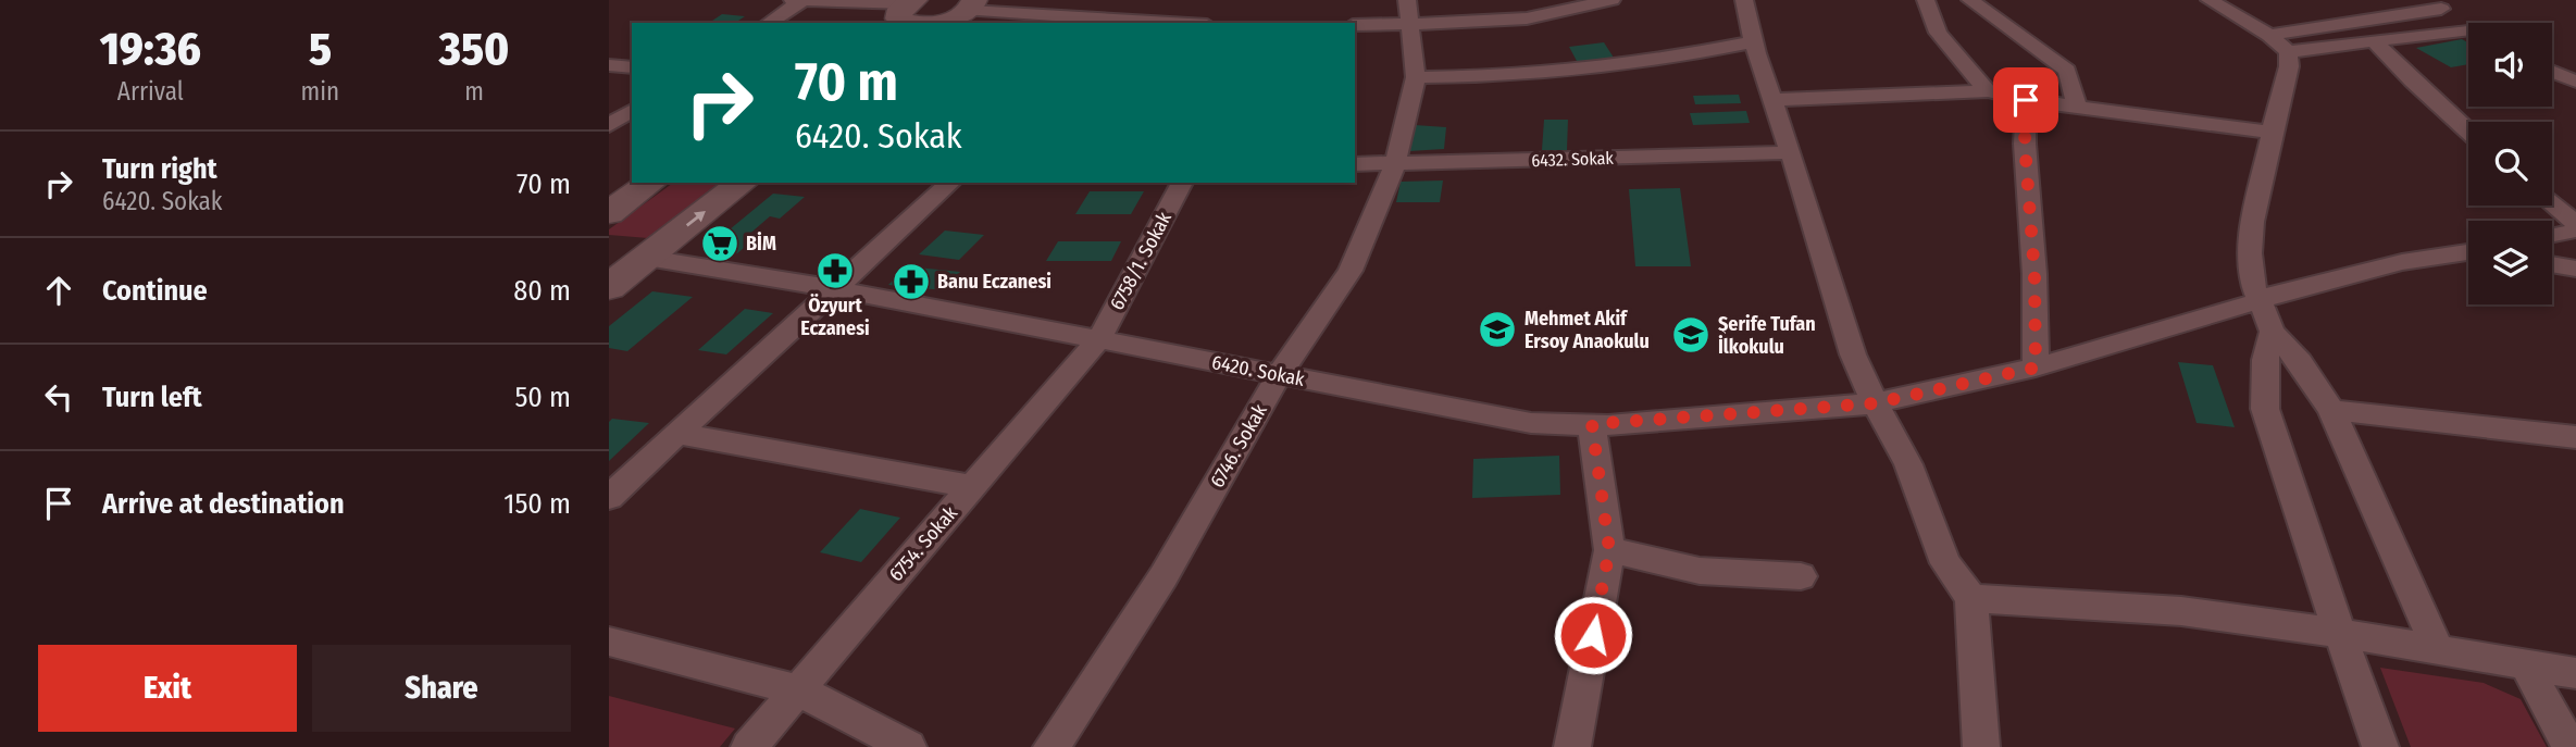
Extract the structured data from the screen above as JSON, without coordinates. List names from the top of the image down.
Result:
{
  "streets": {
    "street": [
      "6432. Sokak",
      "6758/1. Sokak",
      "6420. Sokak",
      "6746. Sokak",
      "6754. Sokak"
    ]
  },
  "crossings": [
    ["6432. Sokak", "6746. Sokak"],
    ["6758/1. Sokak", "6420. Sokak"],
    ["6758/1. Sokak", "6754. Sokak"],
    ["6420. Sokak", "6746. Sokak"],
    ["6420. Sokak", "6754. Sokak"]
  ],
  "places": {
    "supermarket": ["BİM"],
    "pharmacy": ["Özyurt Eczanesi", "Banu Eczanesi"],
    "school or university": ["Mehmet Akif Ersoy Anaokulu", "Şerife Tufan İlkokulu"]
  },
  "page": {
    "eta": [
      "19:36",
      "Arrival",
      "5",
      "min",
      "350",
      "m"
    ],
    "turn": ["70 m", "6420. Sokak"],
    "list": [
      {
        "name": "Turn right",
        "note": "6420. Sokak",
        "value": "70 m"
      },
      {
        "name": "Continue",
        "value": "80 m"
      },
      {
        "name": "Turn left",
        "value": "50 m"
      },
      {
        "name": "Arrive at destination",
        "value": "150 m"
      }
    ],
    "buttons": ["Exit", "Share"]
  }
}
